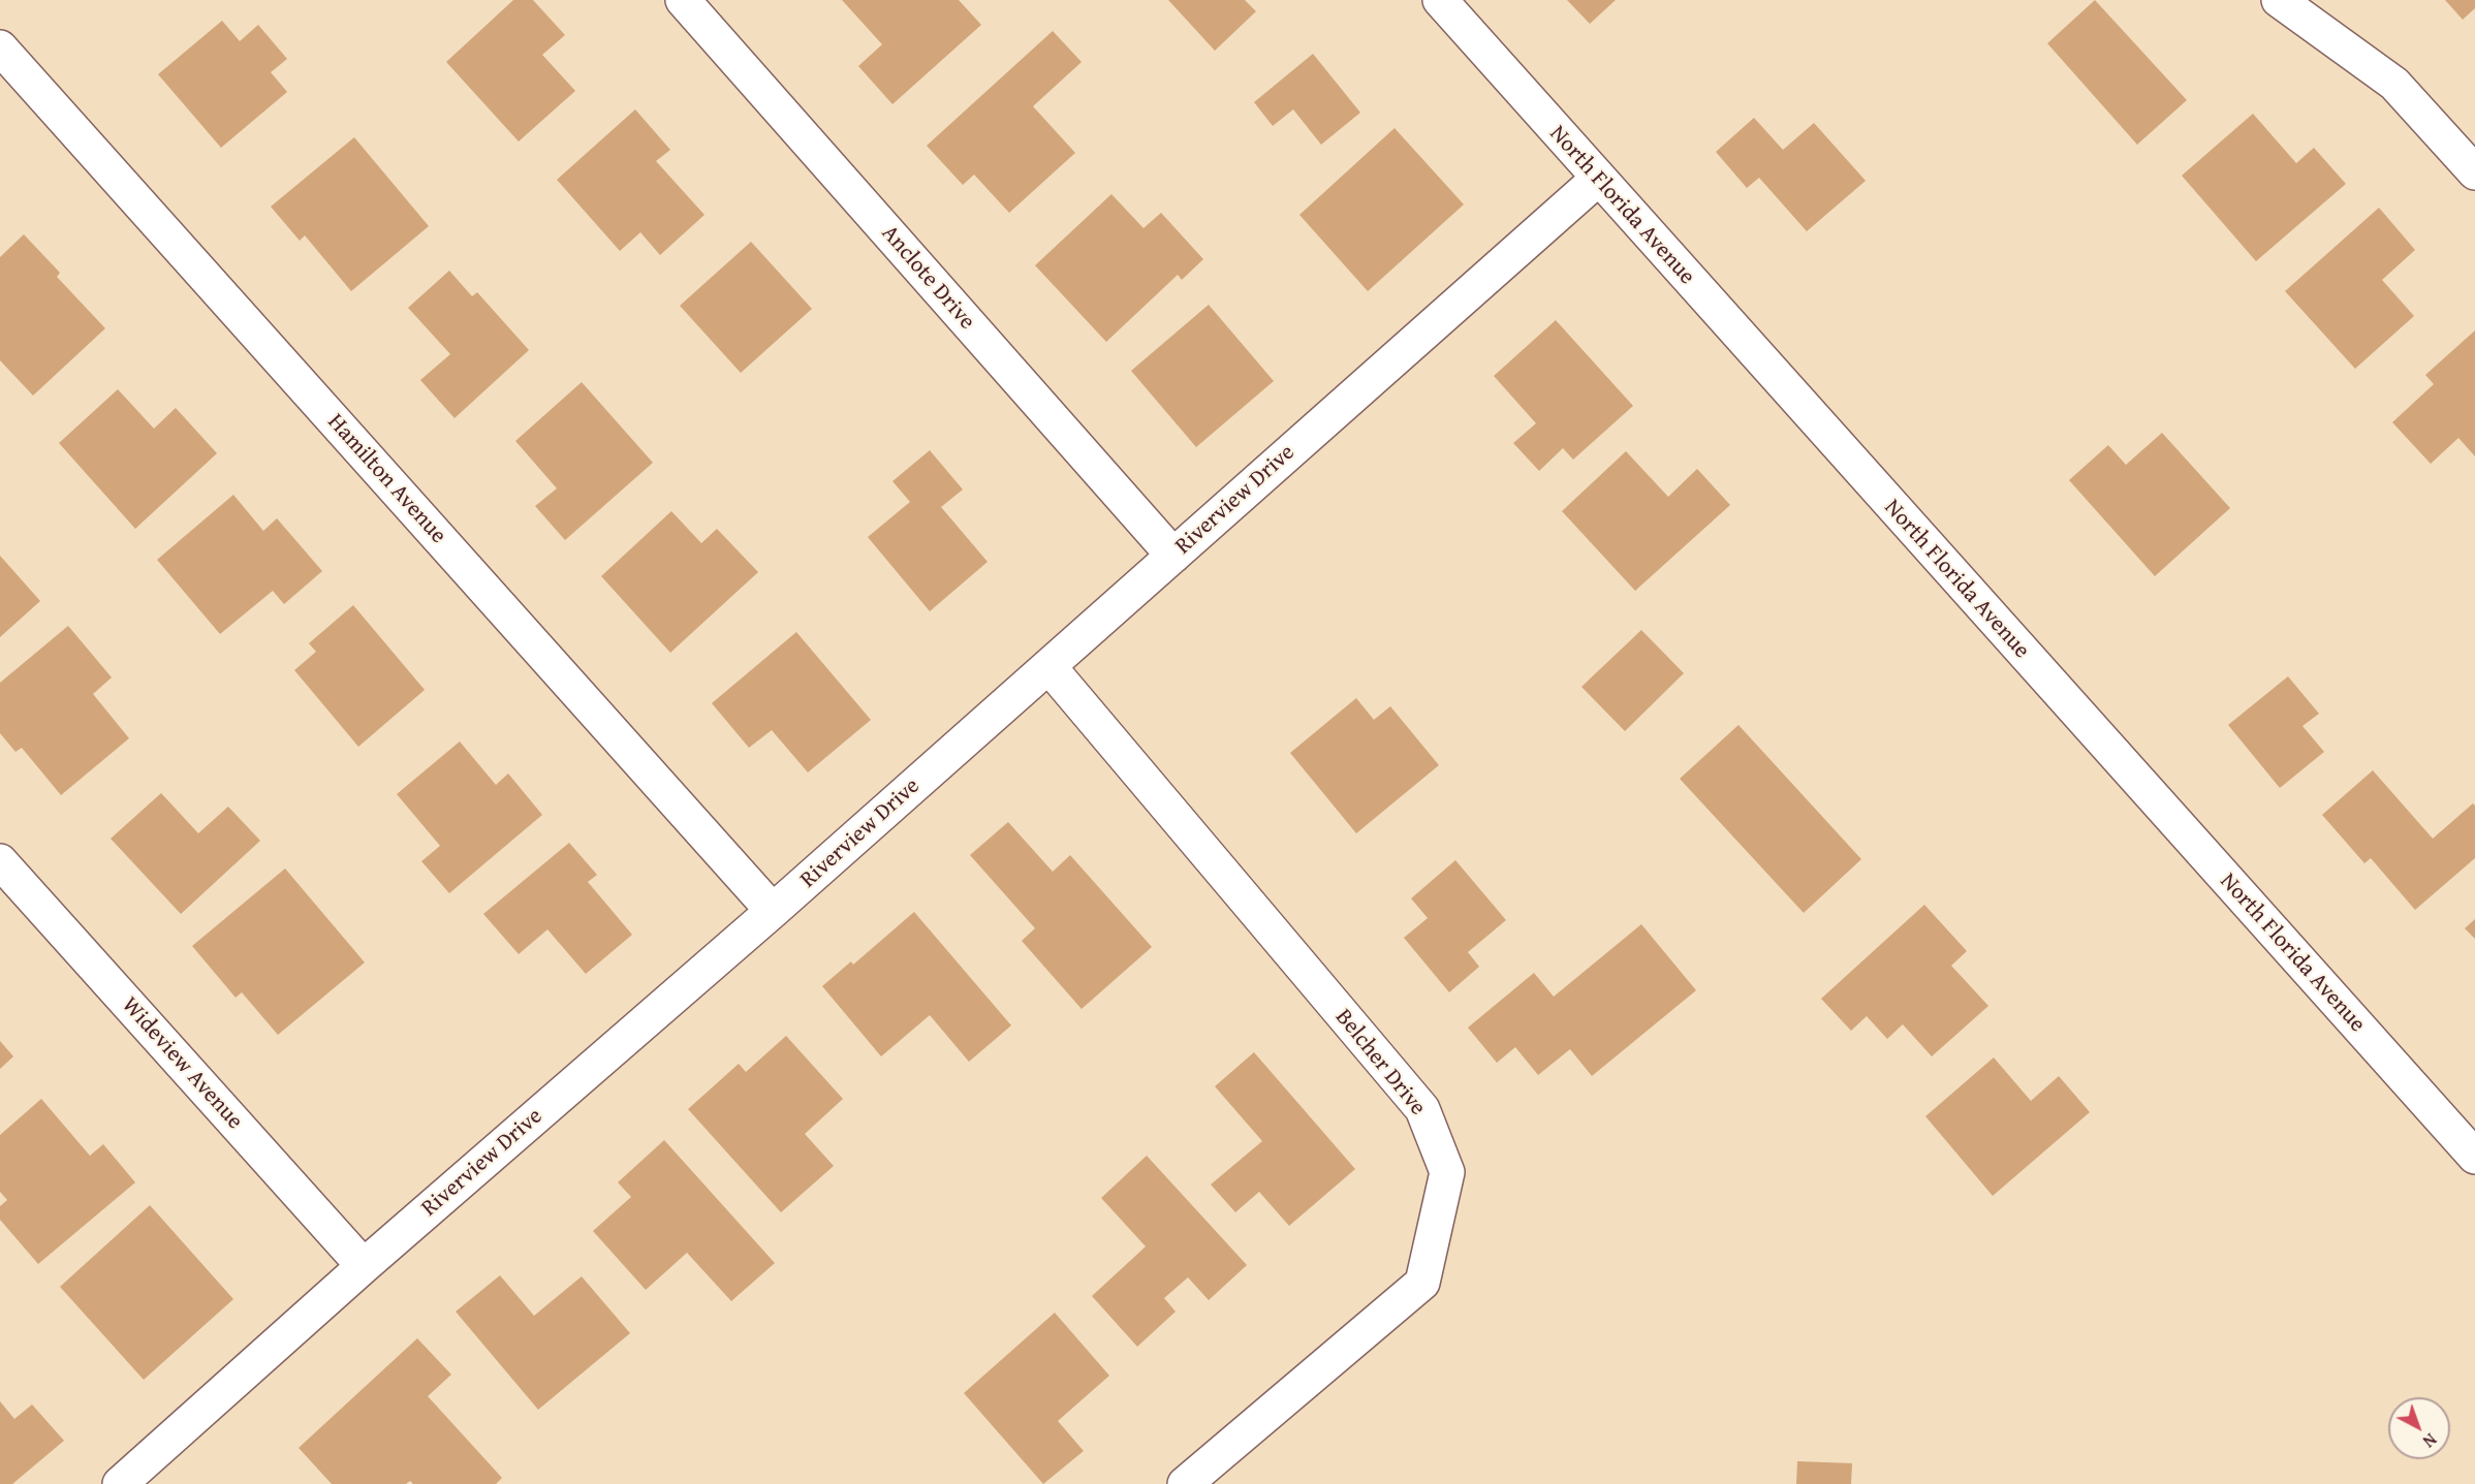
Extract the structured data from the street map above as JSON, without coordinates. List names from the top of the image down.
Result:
{
  "streets": {
    "street": [
      "North Florida Avenue",
      "Anclote Drive",
      "Hamilton Avenue",
      "Riverview Drive",
      "Belcher Drive",
      "Wideview Avenue"
    ]
  },
  "crossings": [
    ["North Florida Avenue", "Riverview Drive"],
    ["Anclote Drive", "Riverview Drive"],
    ["Hamilton Avenue", "Riverview Drive"],
    ["Riverview Drive", "Belcher Drive"],
    ["Riverview Drive", "Wideview Avenue"]
  ],
  "north": "bottom right"
}
